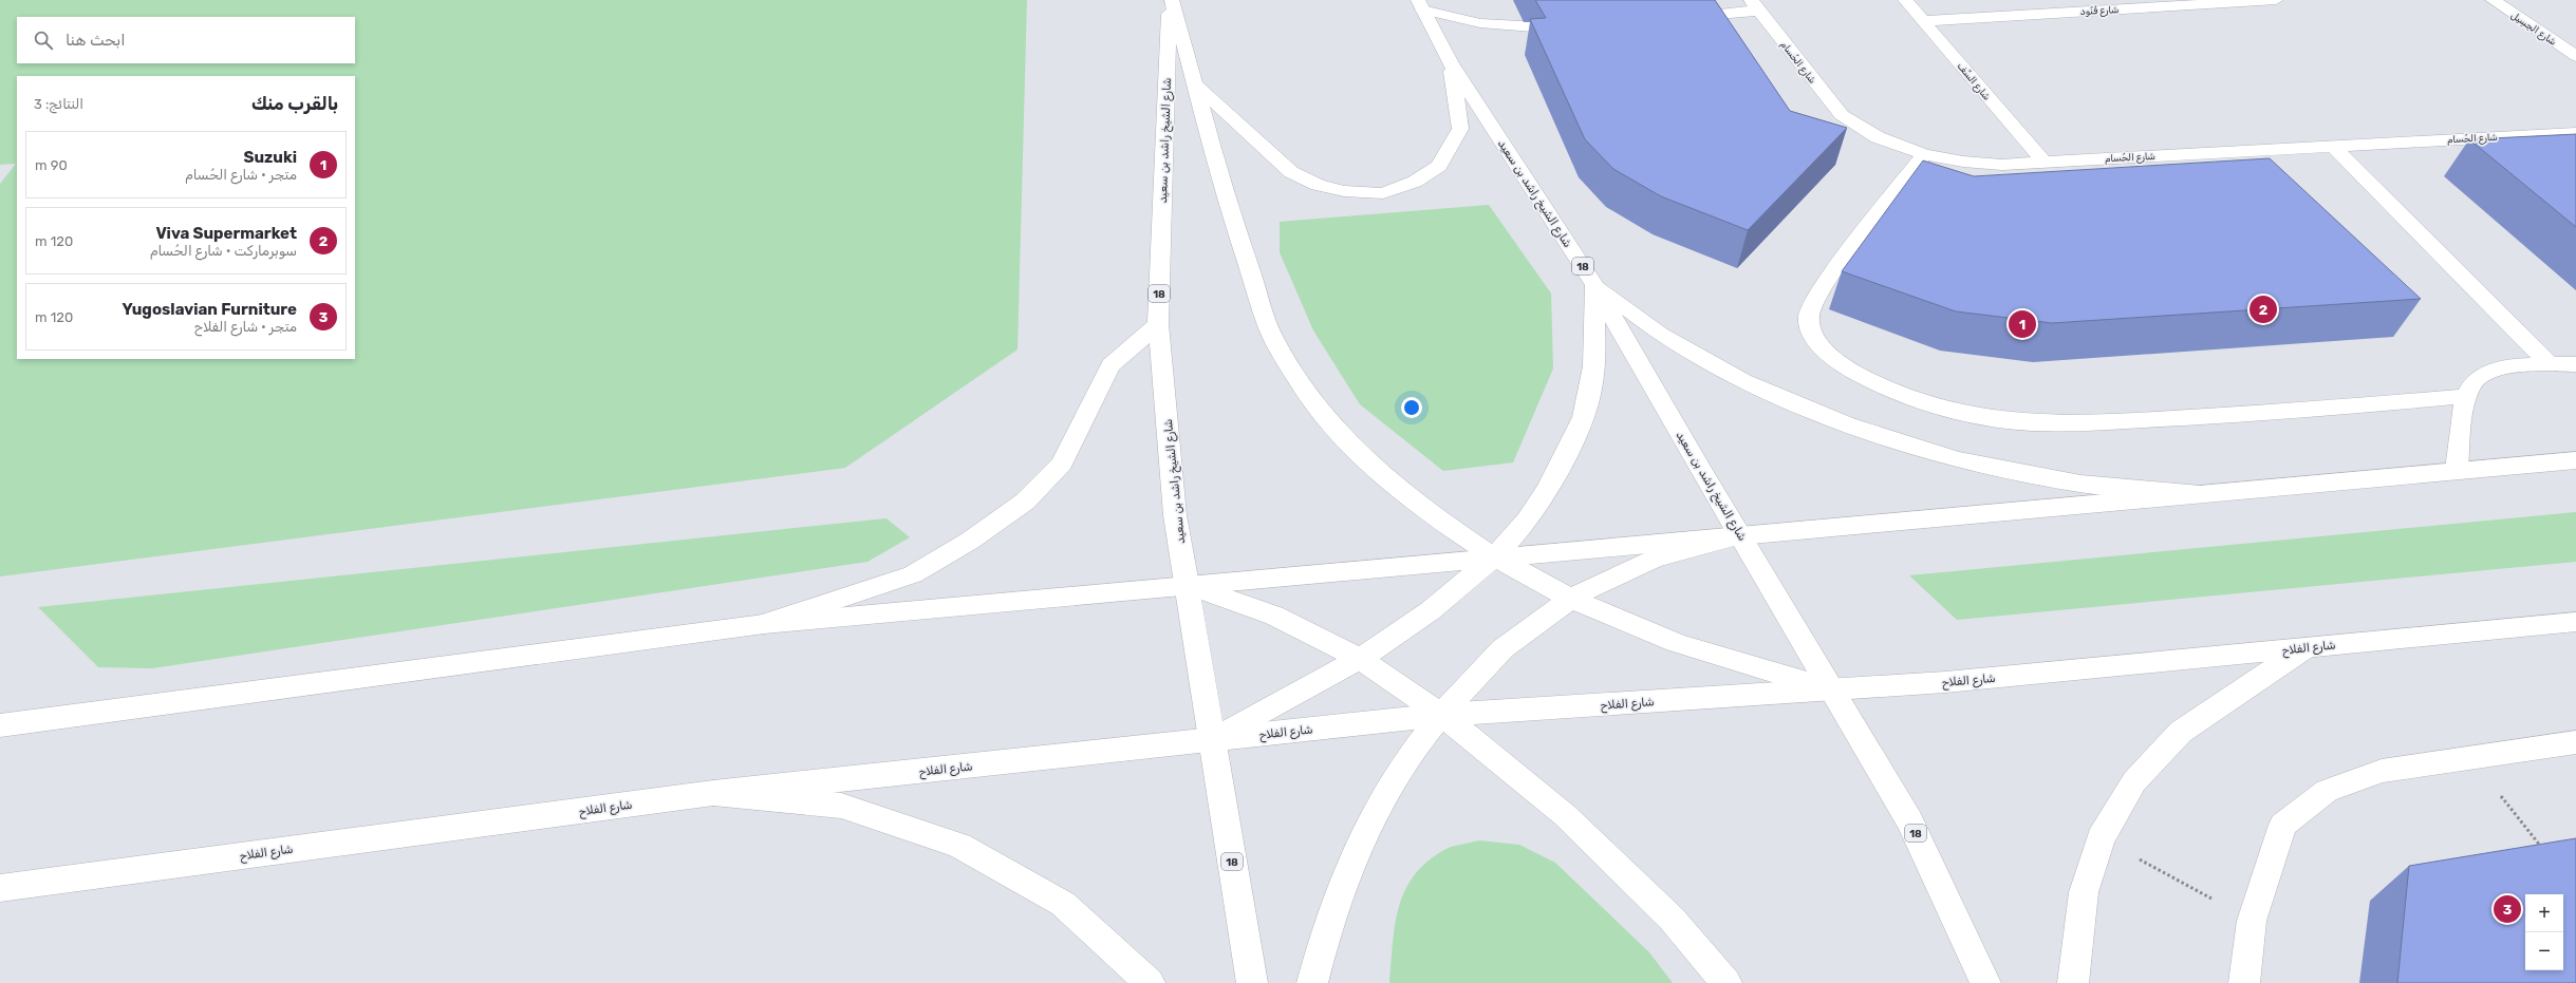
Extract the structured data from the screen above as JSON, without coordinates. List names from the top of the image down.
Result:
{
  "streets": {
    "main road": [
      "شارع فُنُود",
      "شارع الحِسِيل",
      "شارع الحُسام",
      "شارع السِّف",
      "شارع الشيخ راشد بن سعيد",
      "18",
      "شارع الفلاح"
    ]
  },
  "crossings": [
    ["شارع فُنُود", "شارع السِّف"],
    ["شارع الحُسام", "شارع السِّف"],
    ["شارع الشيخ راشد بن سعيد", "شارع الفلاح"]
  ],
  "page": {
    "search": "ابحث هنا",
    "heading": ["بالقرب منك", "النتائج: 3"],
    "list": [
      {
        "mark": "1",
        "name": "Suzuki",
        "note": "متجر · شارع الحُسام",
        "value": "90 m"
      },
      {
        "mark": "2",
        "name": "Viva Supermarket",
        "note": "سوبرماركت · شارع الحُسام",
        "value": "120 m"
      },
      {
        "mark": "3",
        "name": "Yugoslavian Furniture",
        "note": "متجر · شارع الفلاح",
        "value": "120 m"
      }
    ],
    "pins": ["2", "1", "3"],
    "map_buttons": ["+", "−"]
  }
}
